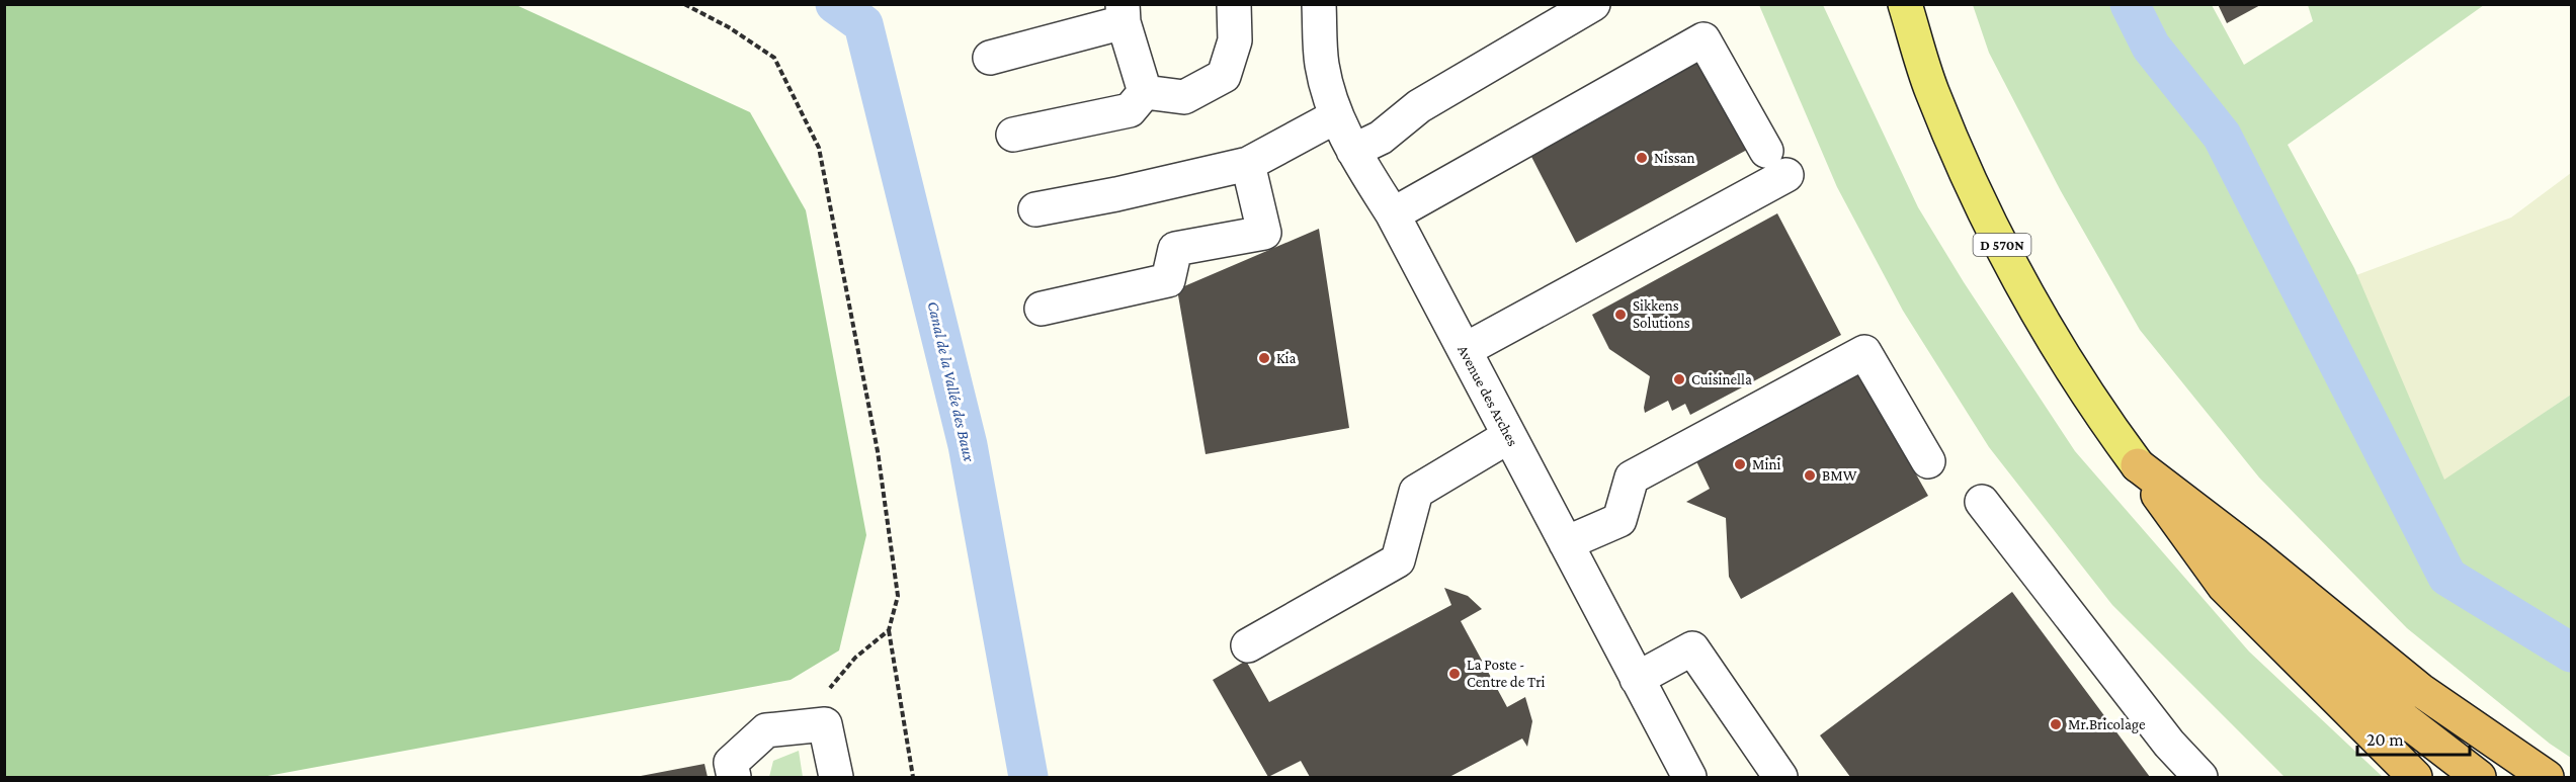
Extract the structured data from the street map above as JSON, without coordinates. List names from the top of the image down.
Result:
{
  "streets": {
    "main road": ["D 570N"],
    "street": ["Avenue des Arches"]
  },
  "water": ["Canal de la Vallée des Baux"],
  "places": [
    "Nissan",
    "Sikkens Solutions",
    "Kia",
    "Cuisinella",
    "Mini",
    "BMW",
    "La Poste - Centre de Tri",
    "Mr.Bricolage"
  ],
  "scale_bar": "20 m"
}
